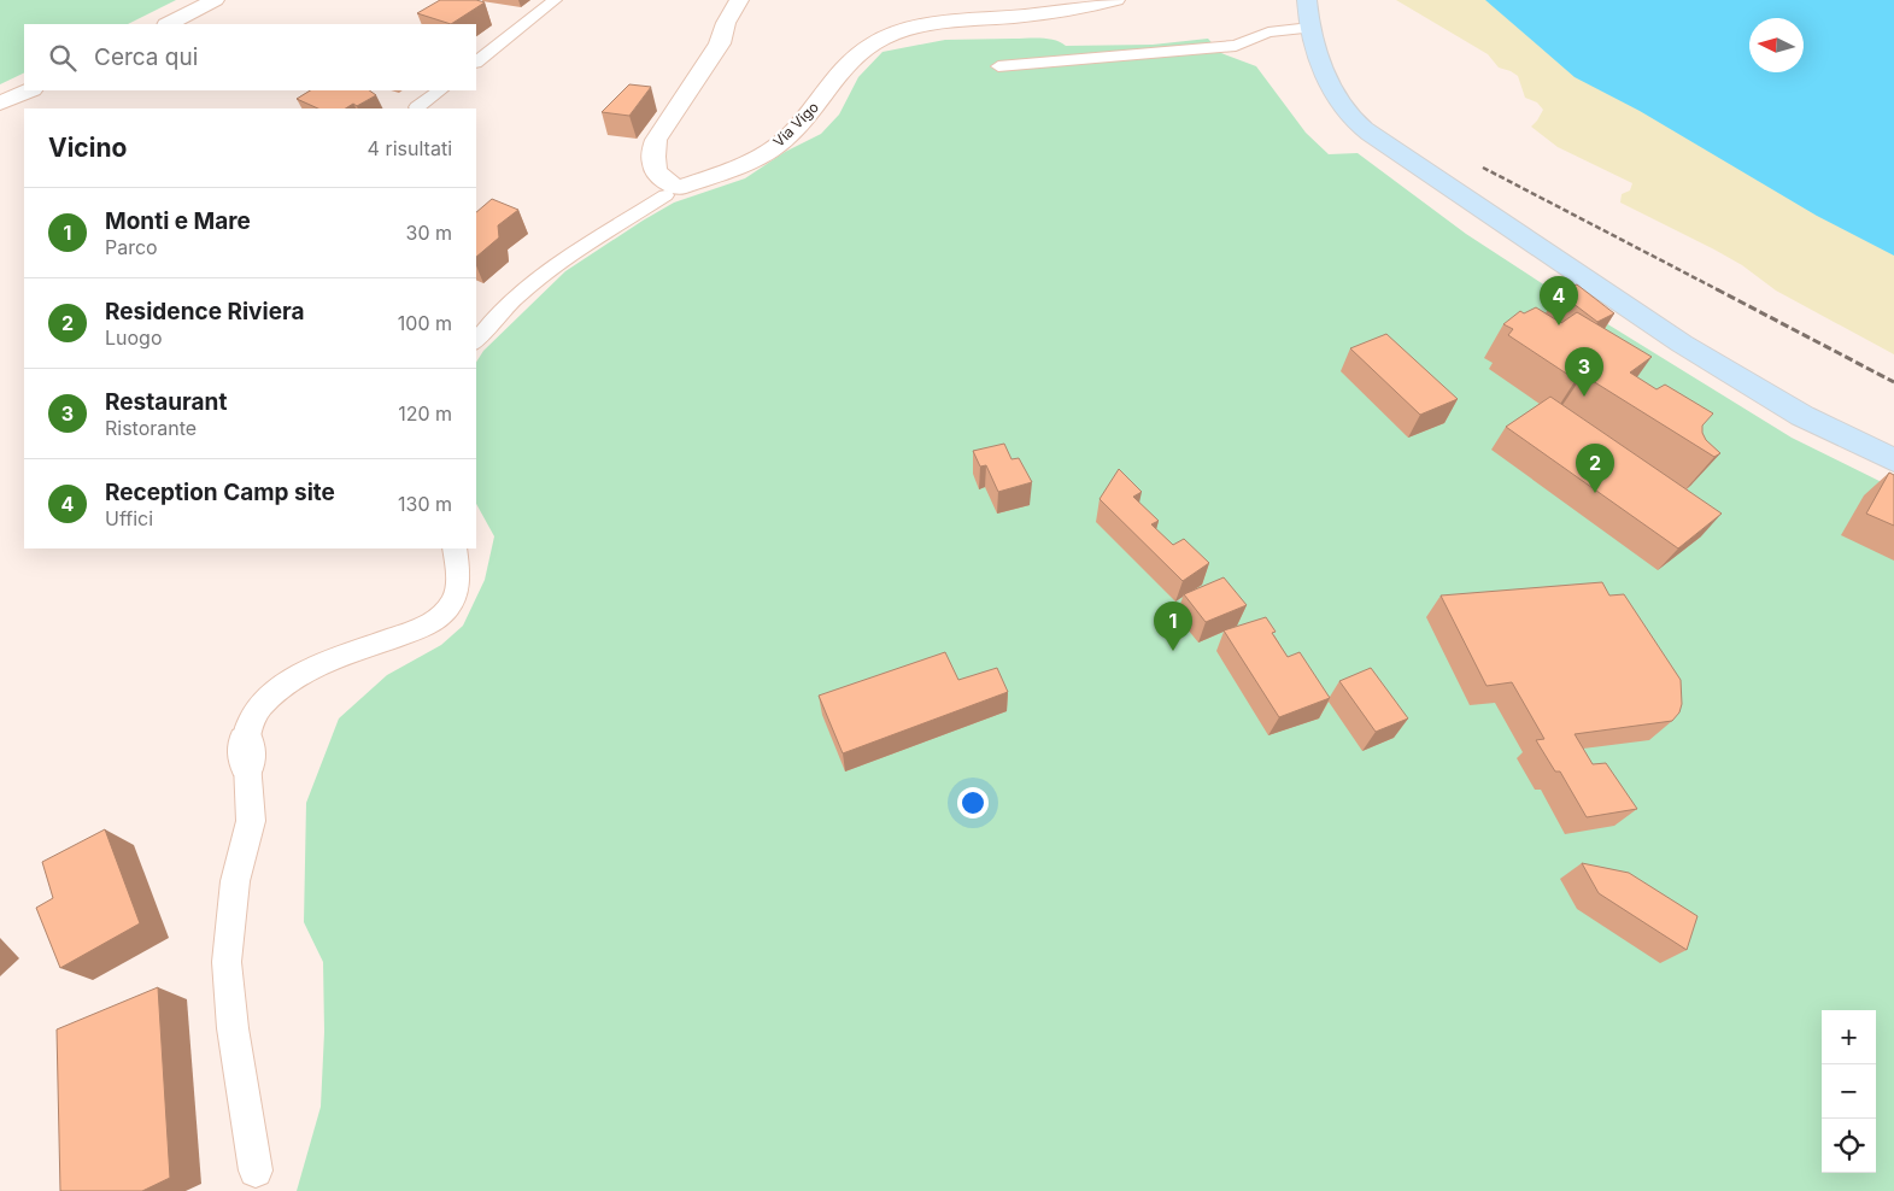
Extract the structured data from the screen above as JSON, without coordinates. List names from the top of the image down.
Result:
{
  "streets": {
    "street": ["Via Vigo"]
  },
  "north": "left",
  "page": {
    "search": "Cerca qui",
    "heading": ["Vicino", "4 risultati"],
    "list": [
      {
        "mark": "1",
        "name": "Monti e Mare",
        "note": "Parco",
        "value": "30 m"
      },
      {
        "mark": "2",
        "name": "Residence Riviera",
        "note": "Luogo",
        "value": "100 m"
      },
      {
        "mark": "3",
        "name": "Restaurant",
        "note": "Ristorante",
        "value": "120 m"
      },
      {
        "mark": "4",
        "name": "Reception Camp site",
        "note": "Uffici",
        "value": "130 m"
      }
    ],
    "pins": [
      "4",
      "3",
      "2",
      "1"
    ],
    "map_buttons": ["+", "−"]
  }
}
